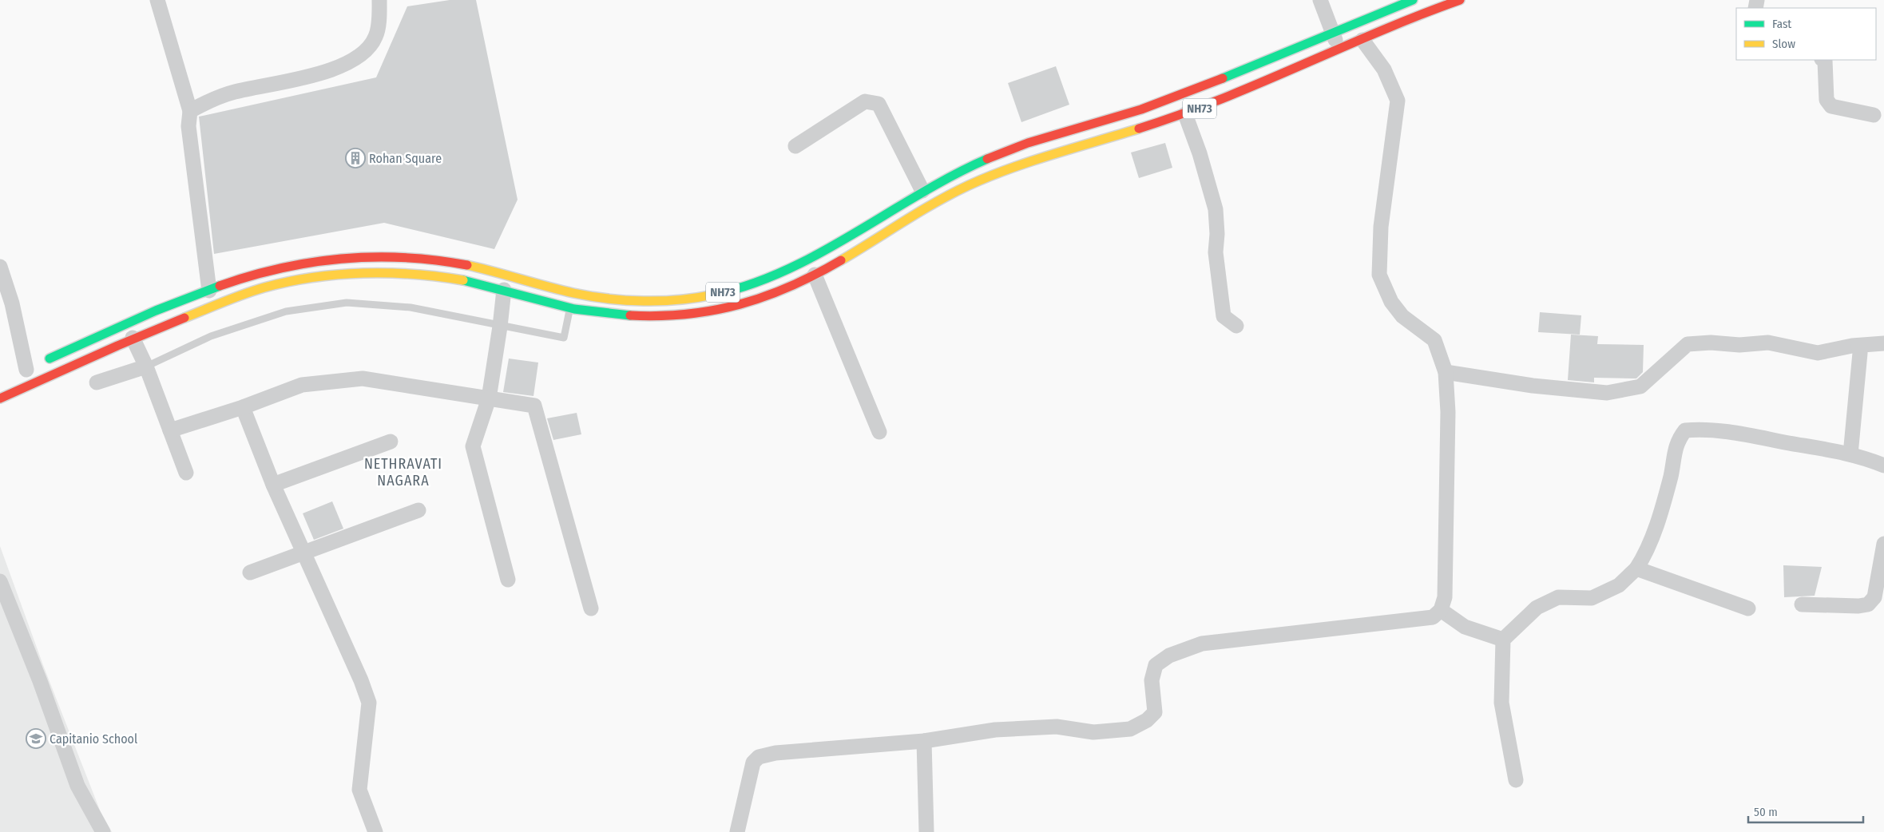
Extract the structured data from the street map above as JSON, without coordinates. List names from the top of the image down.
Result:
{
  "streets": {
    "highway": ["NH73"]
  },
  "districts": ["NETHRAVATI NAGARA"],
  "places": {
    "building": ["Rohan Square"],
    "school or university": ["Capitanio School"]
  },
  "legend": ["Fast", "Slow"],
  "scale_bar": "50 m"
}
